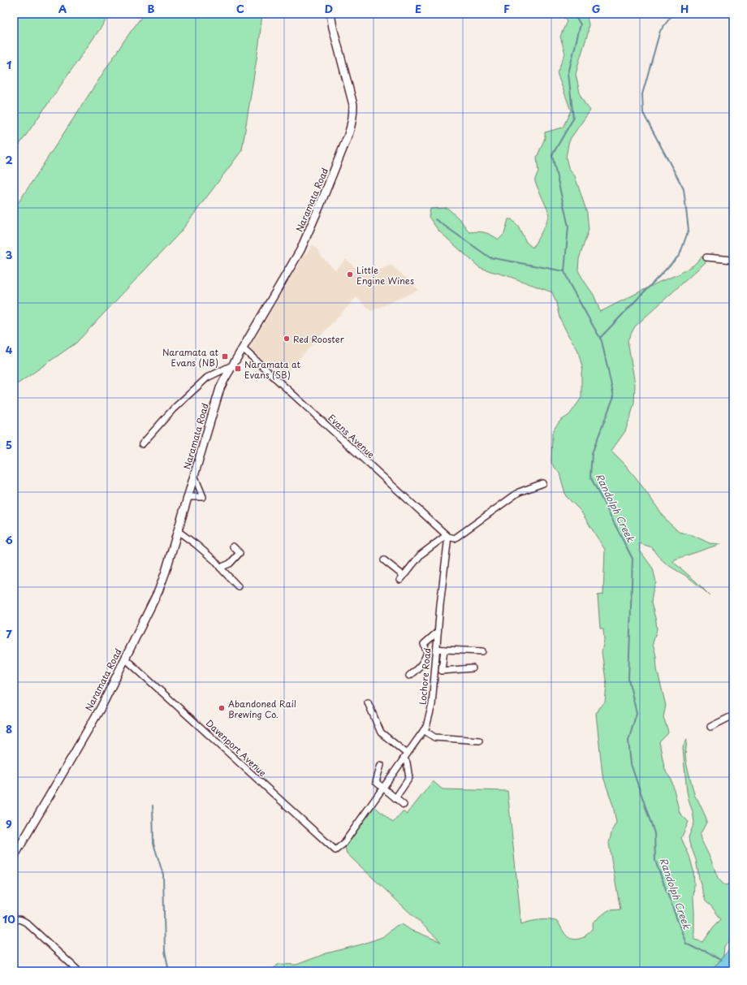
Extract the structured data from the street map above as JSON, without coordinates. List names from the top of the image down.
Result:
{
  "streets": {
    "main road": ["Naramata Road"],
    "street": ["Evans Avenue", "Lochore Road", "Davenport Avenue"]
  },
  "crossings": [
    ["Naramata Road", "Evans Avenue"],
    ["Naramata Road", "Davenport Avenue"],
    ["Evans Avenue", "Lochore Road"],
    ["Lochore Road", "Davenport Avenue"]
  ],
  "water": ["Randolph Creek"],
  "places": {
    "other": ["Little Engine Wines", "Red Rooster", "Abandoned Rail Brewing Co."],
    "transit": ["Naramata at Evans (NB)", "Naramata at Evans (SB)"]
  },
  "grid": {
    "columns": [
      "A",
      "B",
      "C",
      "D",
      "E",
      "F",
      "G",
      "H"
    ],
    "rows": [
      "1",
      "2",
      "3",
      "4",
      "5",
      "6",
      "7",
      "8",
      "9",
      "10"
    ]
  }
}
